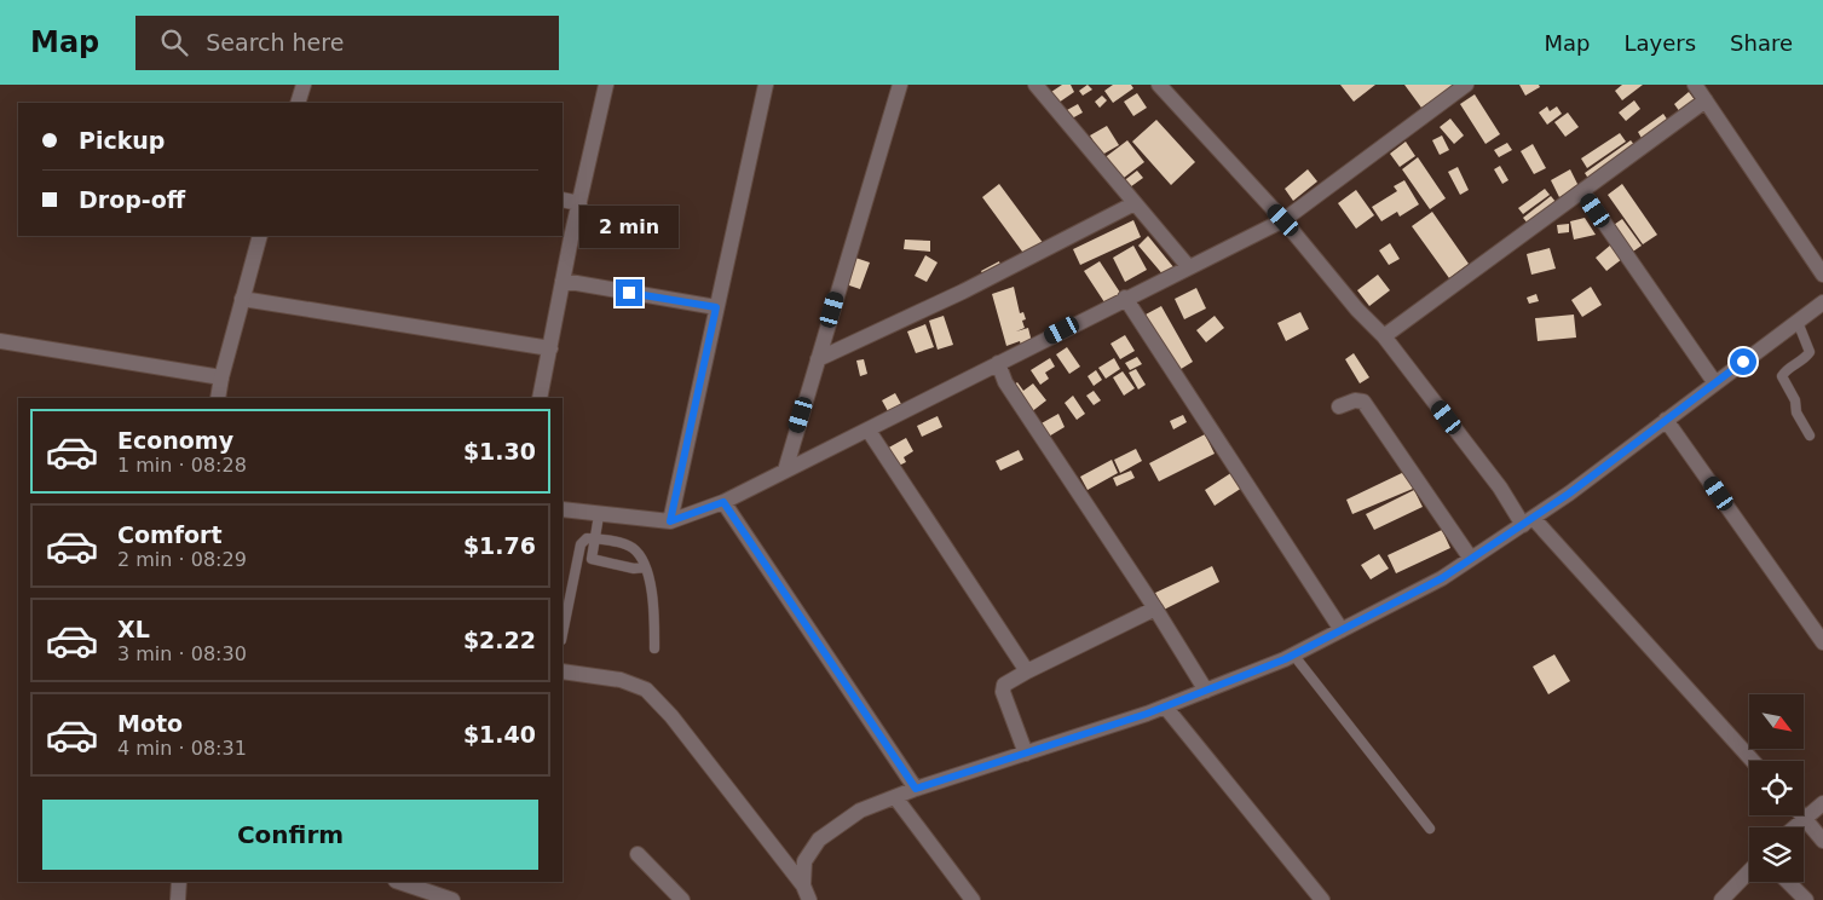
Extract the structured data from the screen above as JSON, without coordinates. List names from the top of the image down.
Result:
{
  "north": "bottom right",
  "page": {
    "header": "Map",
    "search": "Search here",
    "nav": ["Map", "Layers", "Share"],
    "banner": ["Pickup", "Drop-off"],
    "bubble": "2 min",
    "list": [
      {
        "name": "Economy",
        "note": "1 min · 08:28",
        "value": "$1.30"
      },
      {
        "name": "Comfort",
        "note": "2 min · 08:29",
        "value": "$1.76"
      },
      {
        "name": "XL",
        "note": "3 min · 08:30",
        "value": "$2.22"
      },
      {
        "name": "Moto",
        "note": "4 min · 08:31",
        "value": "$1.40"
      }
    ],
    "buttons": "Confirm"
  }
}
